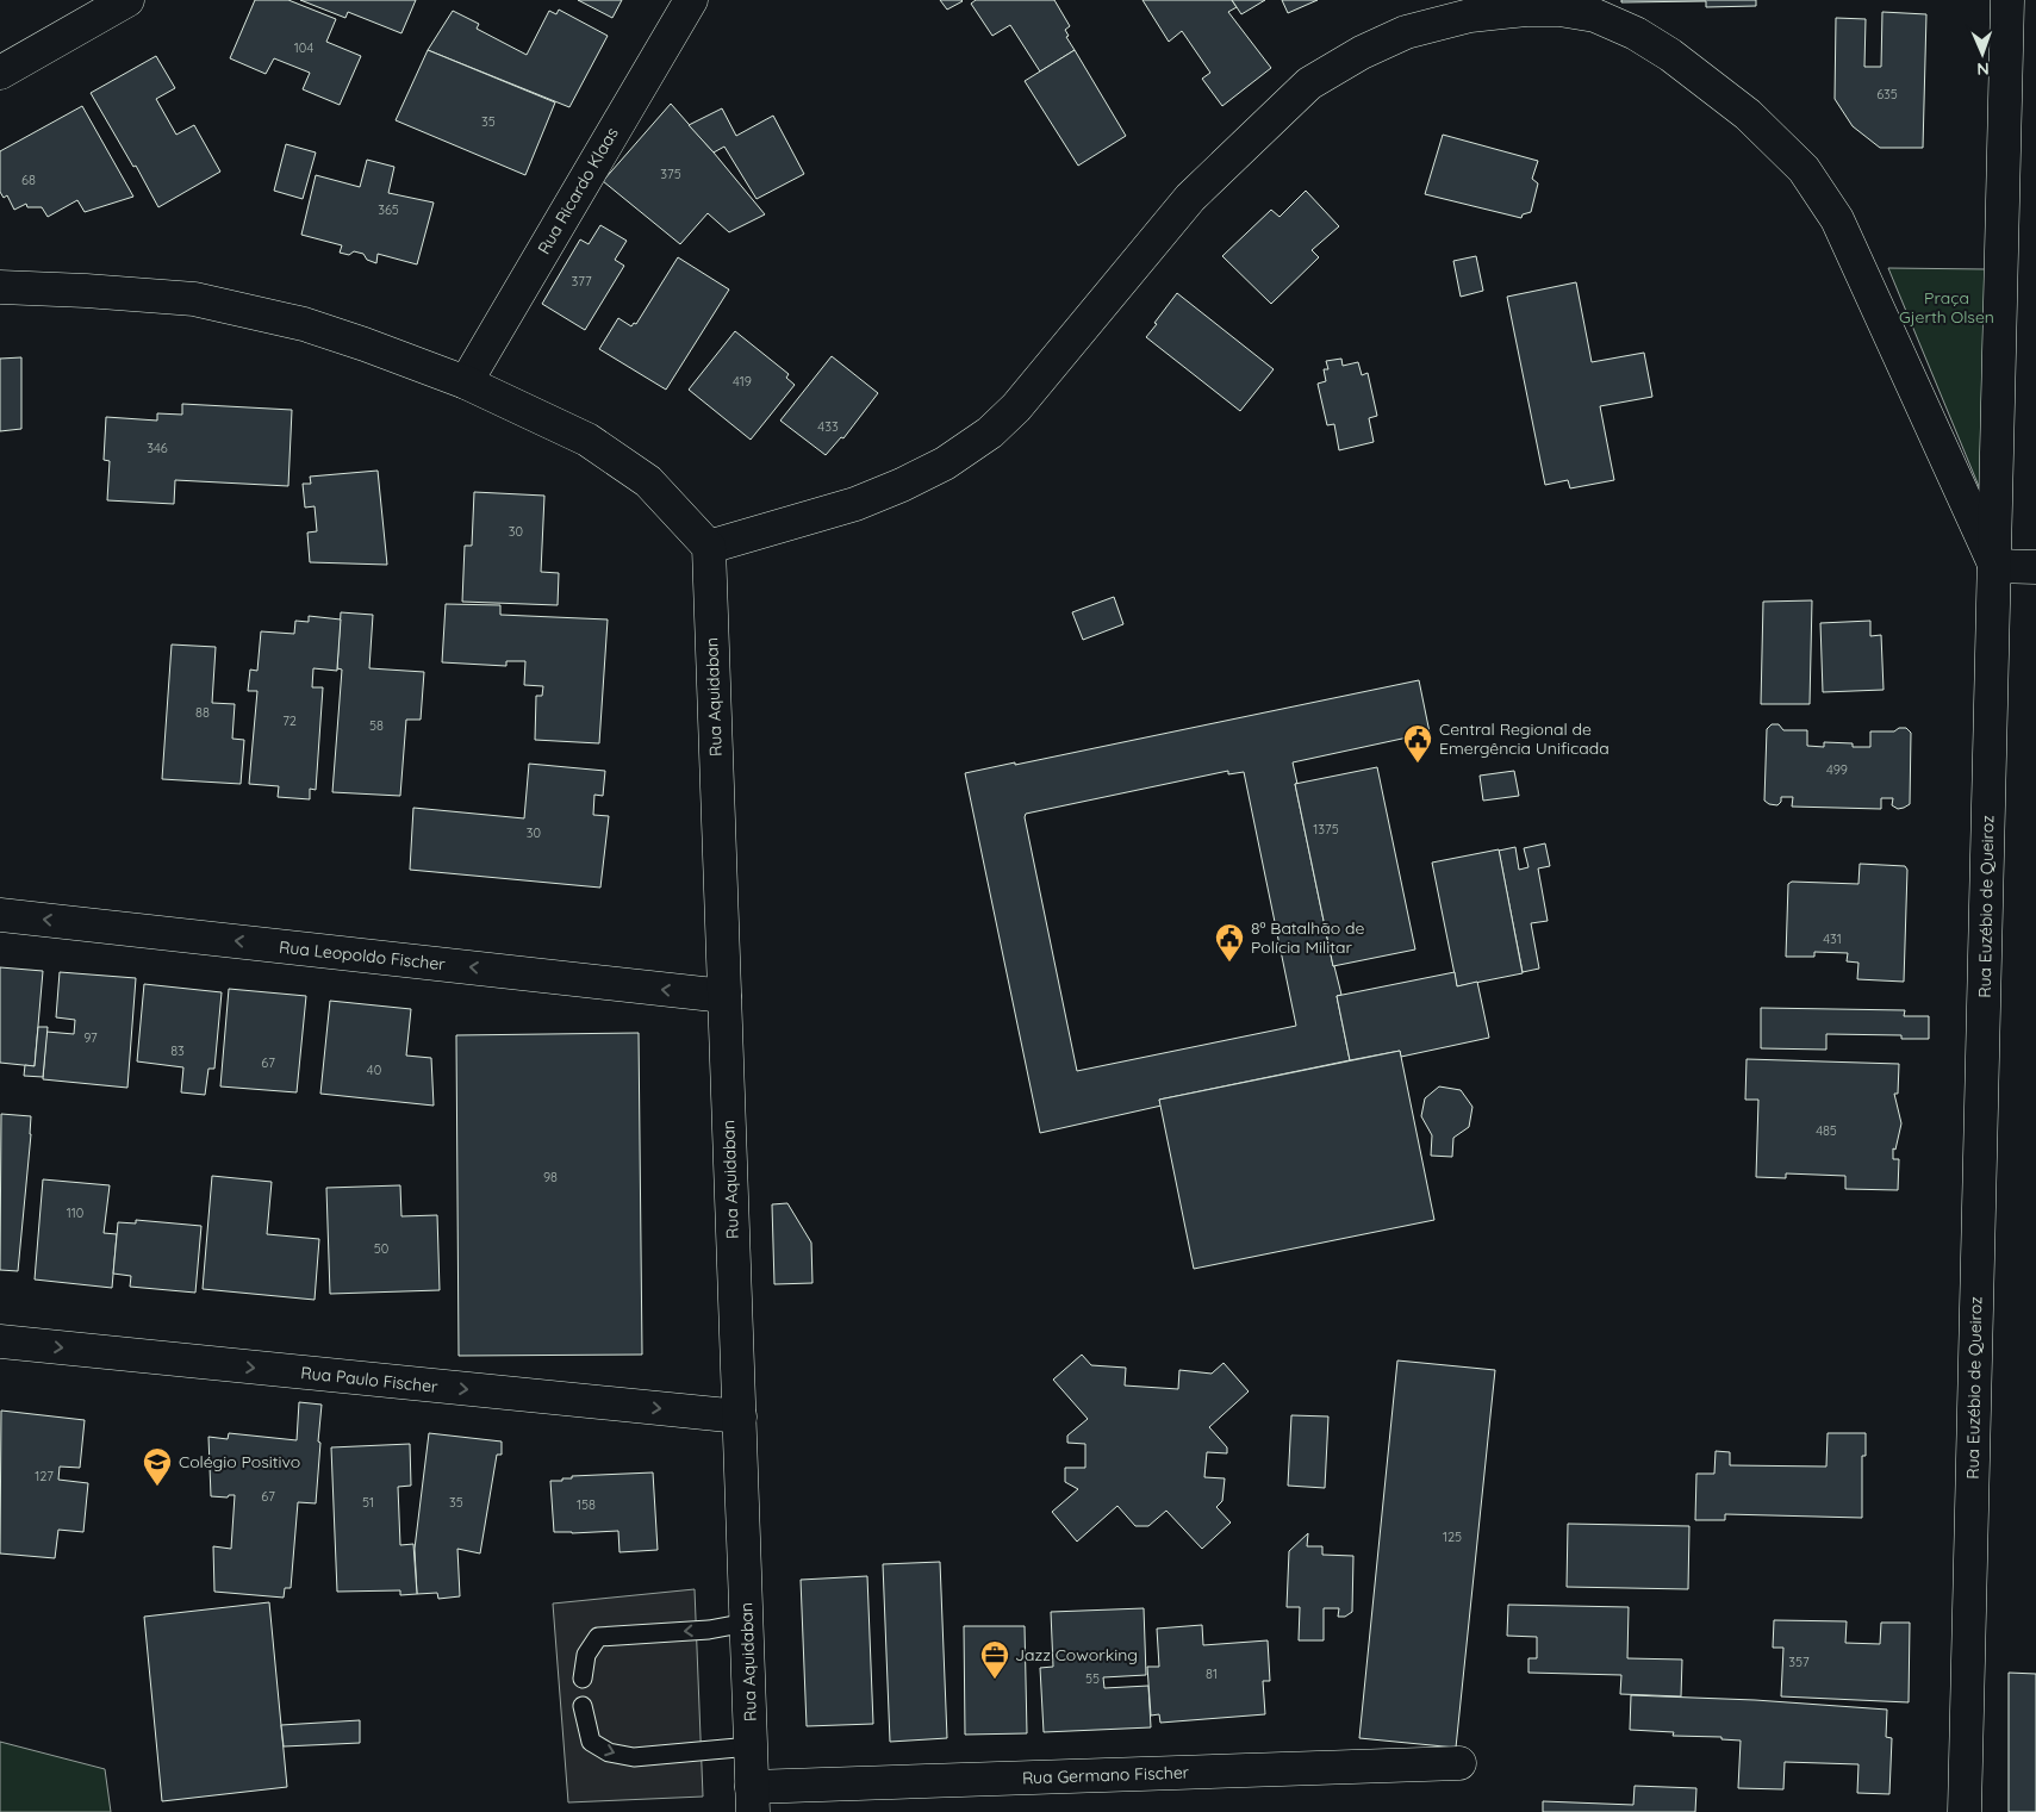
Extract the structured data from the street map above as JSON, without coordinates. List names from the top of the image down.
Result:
{
  "streets": {
    "street": [
      "Rua Ricardo Klaas",
      "Rua Aquidaban",
      "Rua Euzébio de Queiroz",
      "Rua Leopoldo Fischer",
      "Rua Paulo Fischer",
      "Rua Germano Fischer"
    ]
  },
  "crossings": [
    ["Rua Aquidaban", "Rua Leopoldo Fischer"],
    ["Rua Aquidaban", "Rua Paulo Fischer"],
    ["Rua Aquidaban", "Rua Germano Fischer"]
  ],
  "one_way": ["Rua Leopoldo Fischer", "Rua Paulo Fischer"],
  "parks": ["Praça Gjerth Olsen"],
  "places": {
    "public building": ["Central Regional de Emergência Unificada", "8º Batalhão de Polícia Militar"],
    "school or university": ["Colégio Positivo"],
    "office": ["Jazz Coworking"]
  },
  "house_numbers": [
    "104",
    "635",
    "35",
    "375",
    "68",
    "365",
    "377",
    "419",
    "433",
    "346",
    "30",
    "88",
    "72",
    "58",
    "499",
    "1375",
    "30",
    "431",
    "97",
    "83",
    "67",
    "40",
    "485",
    "98",
    "110",
    "50",
    "127",
    "67",
    "51",
    "35",
    "158",
    "125",
    "357",
    "81",
    "55"
  ],
  "north": "bottom"
}
